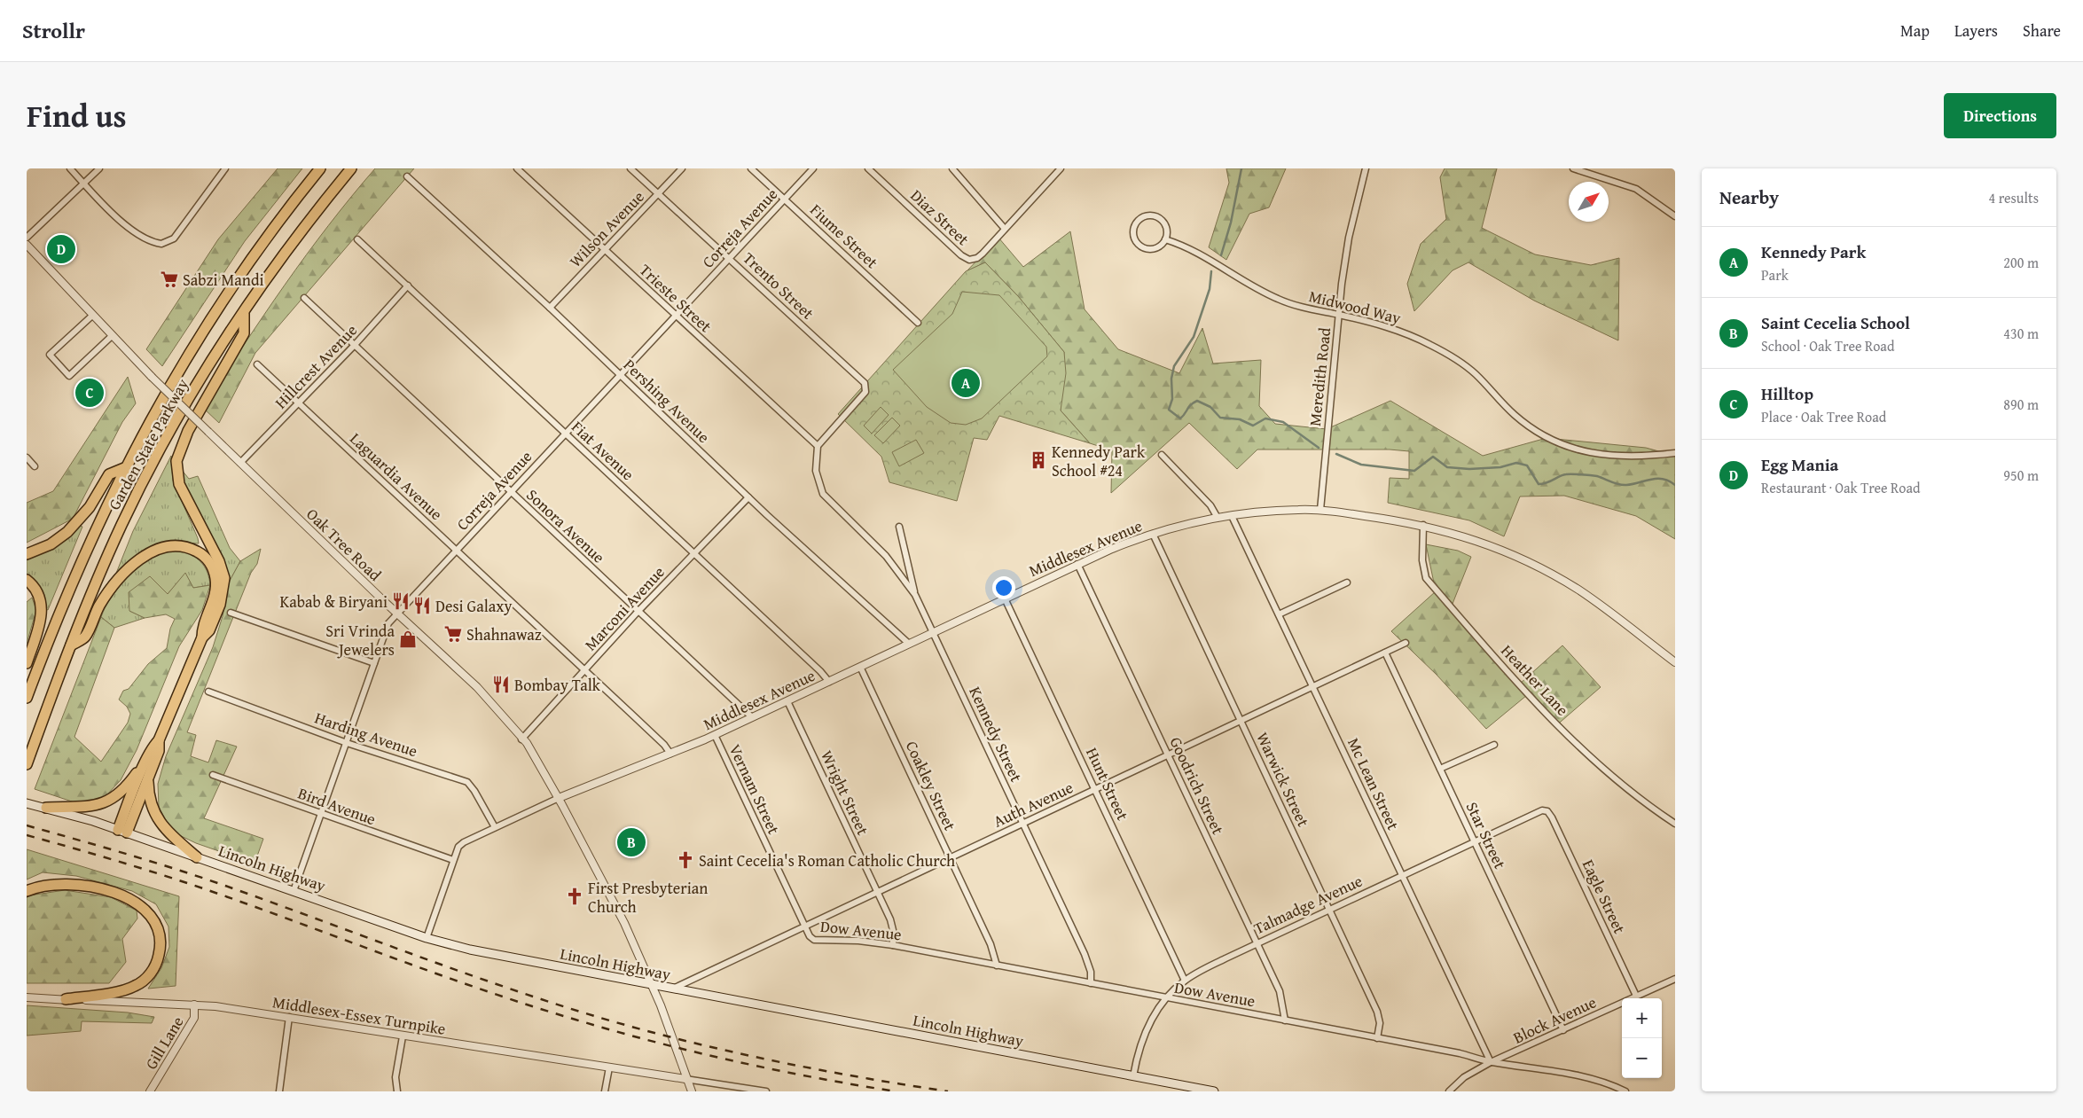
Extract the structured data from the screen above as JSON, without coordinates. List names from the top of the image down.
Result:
{
  "streets": {
    "highway": ["Garden State Parkway"],
    "main road": ["Lincoln Highway"],
    "street": [
      "Diaz Street",
      "Correja Avenue",
      "Wilson Avenue",
      "Fiume Street",
      "Trento Street",
      "Trieste Street",
      "Midwood Way",
      "Hillcrest Avenue",
      "Meredith Road",
      "Pershing Avenue",
      "Fiat Avenue",
      "Laguardia Avenue",
      "Sonora Avenue",
      "Oak Tree Road",
      "Middlesex Avenue",
      "Marconi Avenue",
      "Heather Lane",
      "Harding Avenue",
      "Kennedy Street",
      "Warwick Street",
      "Hunt Street",
      "Mc Lean Street",
      "Coakley Street",
      "Goodrich Street",
      "Vernam Street",
      "Wright Street",
      "Auth Avenue",
      "Bird Avenue",
      "Star Street",
      "Eagle Street",
      "Talmadge Avenue",
      "Dow Avenue",
      "Middlesex-Essex Turnpike",
      "Block Avenue",
      "Gill Lane"
    ]
  },
  "crossings": [
    ["Correja Avenue", "Fiume Street"],
    ["Correja Avenue", "Trento Street"],
    ["Correja Avenue", "Trieste Street"],
    ["Correja Avenue", "Pershing Avenue"],
    ["Correja Avenue", "Fiat Avenue"],
    ["Correja Avenue", "Laguardia Avenue"],
    ["Correja Avenue", "Sonora Avenue"],
    ["Correja Avenue", "Oak Tree Road"],
    ["Correja Avenue", "Harding Avenue"],
    ["Correja Avenue", "Bird Avenue"],
    ["Correja Avenue", "Lincoln Highway"],
    ["Wilson Avenue", "Trento Street"],
    ["Wilson Avenue", "Trieste Street"],
    ["Wilson Avenue", "Pershing Avenue"],
    ["Trento Street", "Trieste Street"],
    ["Trento Street", "Kennedy Street"],
    ["Trieste Street", "Kennedy Street"],
    ["Midwood Way", "Meredith Road"],
    ["Hillcrest Avenue", "Fiat Avenue"],
    ["Hillcrest Avenue", "Laguardia Avenue"],
    ["Hillcrest Avenue", "Sonora Avenue"],
    ["Hillcrest Avenue", "Oak Tree Road"],
    ["Meredith Road", "Middlesex Avenue"],
    ["Pershing Avenue", "Middlesex Avenue"],
    ["Pershing Avenue", "Marconi Avenue"],
    ["Fiat Avenue", "Middlesex Avenue"],
    ["Fiat Avenue", "Marconi Avenue"],
    ["Laguardia Avenue", "Middlesex Avenue"],
    ["Laguardia Avenue", "Marconi Avenue"],
    ["Sonora Avenue", "Middlesex Avenue"],
    ["Sonora Avenue", "Marconi Avenue"],
    ["Oak Tree Road", "Middlesex Avenue"],
    ["Oak Tree Road", "Marconi Avenue"],
    ["Oak Tree Road", "Lincoln Highway"],
    ["Oak Tree Road", "Middlesex-Essex Turnpike"],
    ["Middlesex Avenue", "Heather Lane"],
    ["Middlesex Avenue", "Harding Avenue"],
    ["Middlesex Avenue", "Kennedy Street"],
    ["Middlesex Avenue", "Warwick Street"],
    ["Middlesex Avenue", "Hunt Street"],
    ["Middlesex Avenue", "Mc Lean Street"],
    ["Middlesex Avenue", "Coakley Street"],
    ["Middlesex Avenue", "Goodrich Street"],
    ["Middlesex Avenue", "Vernam Street"],
    ["Middlesex Avenue", "Wright Street"],
    ["Middlesex Avenue", "Bird Avenue"],
    ["Middlesex Avenue", "Lincoln Highway"],
    ["Kennedy Street", "Auth Avenue"],
    ["Kennedy Street", "Dow Avenue"],
    ["Warwick Street", "Auth Avenue"],
    ["Warwick Street", "Talmadge Avenue"],
    ["Warwick Street", "Dow Avenue"],
    ["Hunt Street", "Auth Avenue"],
    ["Hunt Street", "Talmadge Avenue"],
    ["Mc Lean Street", "Auth Avenue"],
    ["Mc Lean Street", "Talmadge Avenue"],
    ["Mc Lean Street", "Dow Avenue"],
    ["Mc Lean Street", "Block Avenue"],
    ["Coakley Street", "Auth Avenue"],
    ["Coakley Street", "Dow Avenue"],
    ["Goodrich Street", "Auth Avenue"],
    ["Goodrich Street", "Talmadge Avenue"],
    ["Goodrich Street", "Dow Avenue"],
    ["Vernam Street", "Auth Avenue"],
    ["Vernam Street", "Dow Avenue"],
    ["Wright Street", "Auth Avenue"],
    ["Wright Street", "Dow Avenue"],
    ["Auth Avenue", "Star Street"],
    ["Auth Avenue", "Lincoln Highway"],
    ["Auth Avenue", "Dow Avenue"],
    ["Star Street", "Talmadge Avenue"],
    ["Star Street", "Block Avenue"],
    ["Lincoln Highway", "Talmadge Avenue"],
    ["Eagle Street", "Talmadge Avenue"],
    ["Eagle Street", "Block Avenue"],
    ["Talmadge Avenue", "Dow Avenue"],
    ["Dow Avenue", "Block Avenue"],
    ["Middlesex-Essex Turnpike", "Gill Lane"]
  ],
  "places": {
    "supermarket": ["Sabzi Mandi", "Shahnawaz"],
    "building": ["Kennedy Park School #24"],
    "restaurant": ["Kabab & Biryani", "Desi Galaxy", "Bombay Talk"],
    "shop": ["Sri Vrinda Jewelers"],
    "church": ["Saint Cecelia's Roman Catholic Church", "First Presbyterian Church"]
  },
  "north": "top right",
  "page": {
    "header": "Strollr",
    "nav": ["Map", "Layers", "Share"],
    "title": "Find us",
    "buttons": "Directions",
    "heading": ["Nearby", "4 results"],
    "list": [
      {
        "mark": "A",
        "name": "Kennedy Park",
        "note": "Park",
        "value": "200 m"
      },
      {
        "mark": "B",
        "name": "Saint Cecelia School",
        "note": "School · Oak Tree Road",
        "value": "430 m"
      },
      {
        "mark": "C",
        "name": "Hilltop",
        "note": "Place · Oak Tree Road",
        "value": "890 m"
      },
      {
        "mark": "D",
        "name": "Egg Mania",
        "note": "Restaurant · Oak Tree Road",
        "value": "950 m"
      }
    ],
    "pins": [
      "D",
      "A",
      "C",
      "B"
    ],
    "map_buttons": ["+", "−"]
  }
}
